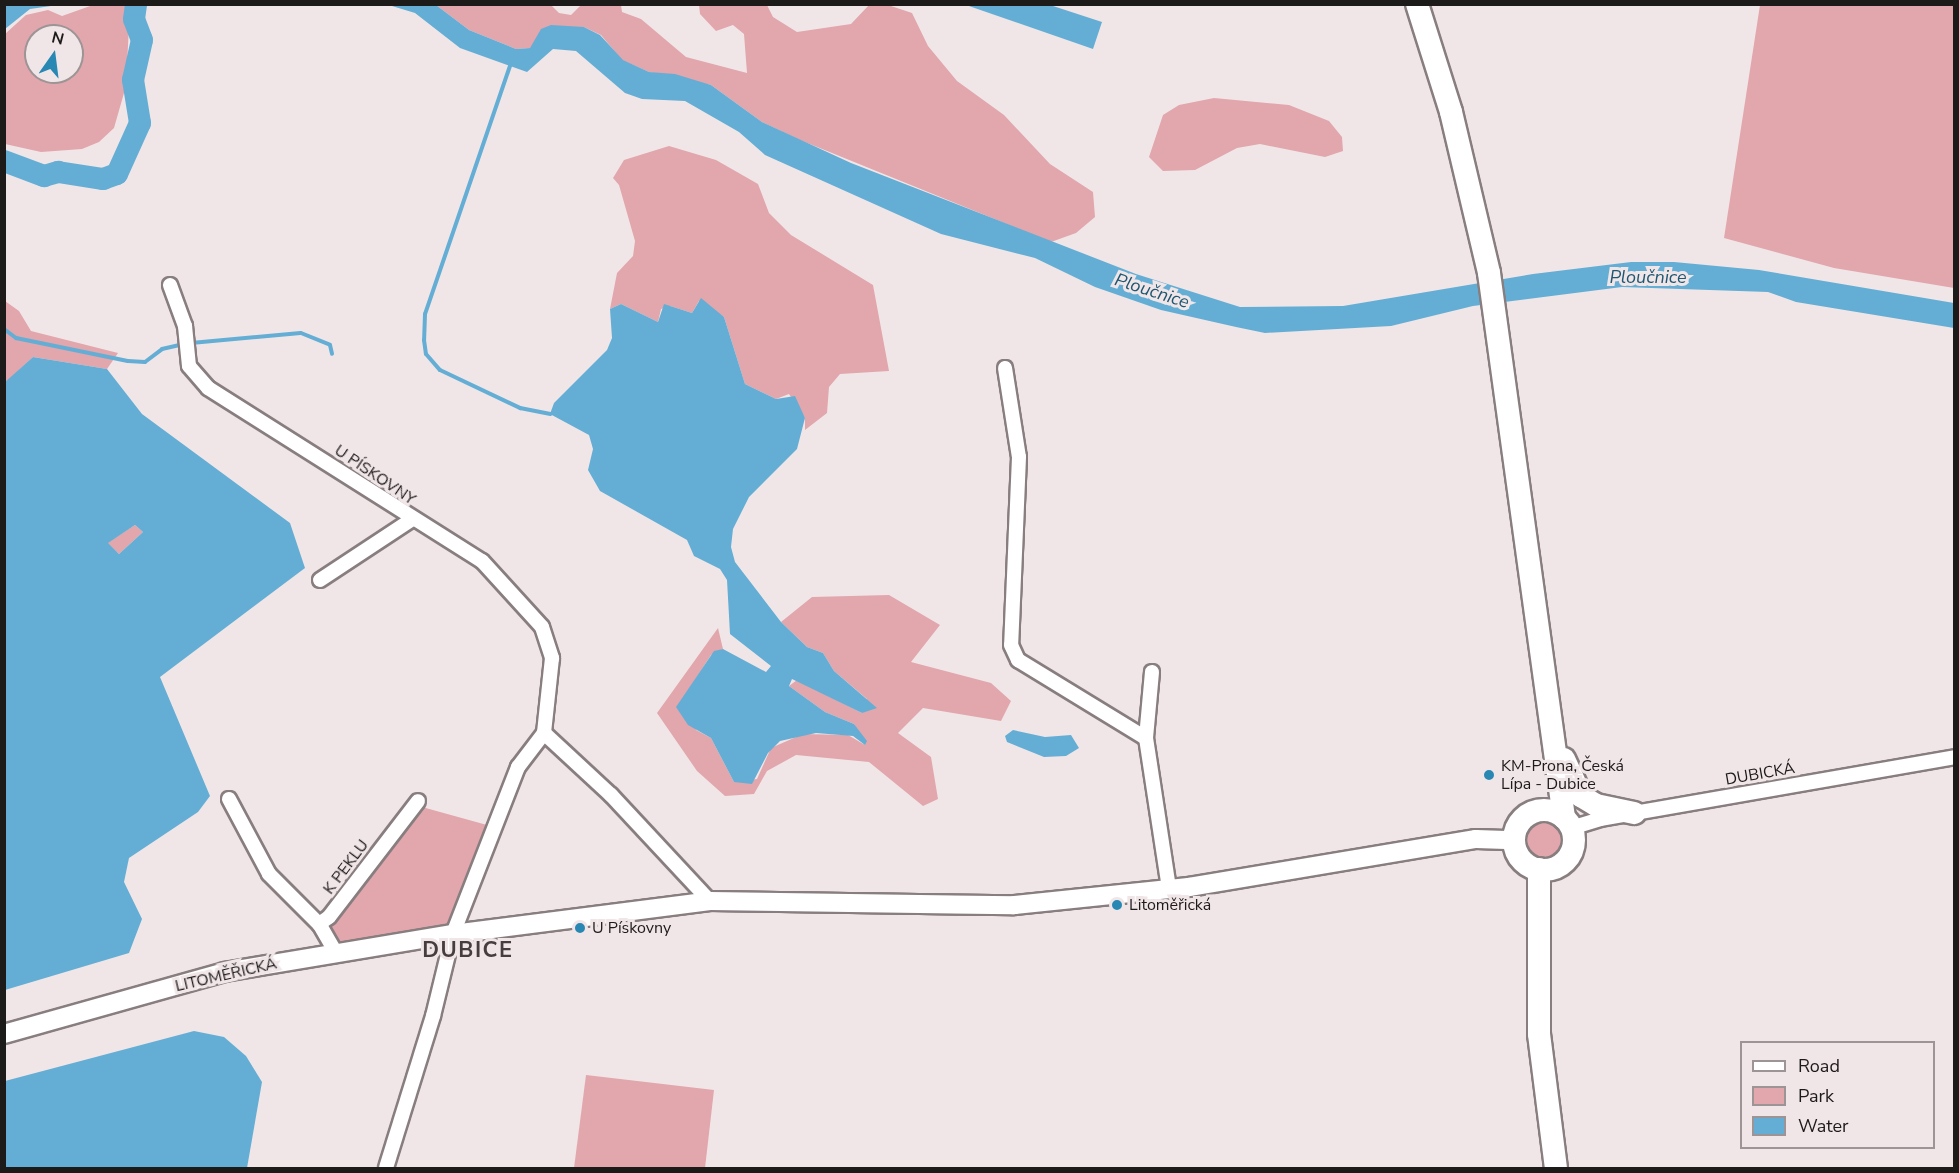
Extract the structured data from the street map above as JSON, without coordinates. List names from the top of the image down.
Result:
{
  "streets": {
    "street": [
      "U PÍSKOVNY",
      "DUBICKÁ",
      "K PEKLU",
      "LITOMĚŘICKÁ"
    ]
  },
  "crossings": [
    ["DUBICKÁ", "LITOMĚŘICKÁ"]
  ],
  "districts": ["DUBICE"],
  "water": ["Ploučnice"],
  "places": ["KM-Prona, Česká Lípa - Dubice", "Litoměřická", "U Pískovny"],
  "legend": ["Road", "Park", "Water"],
  "north": "top"
}
